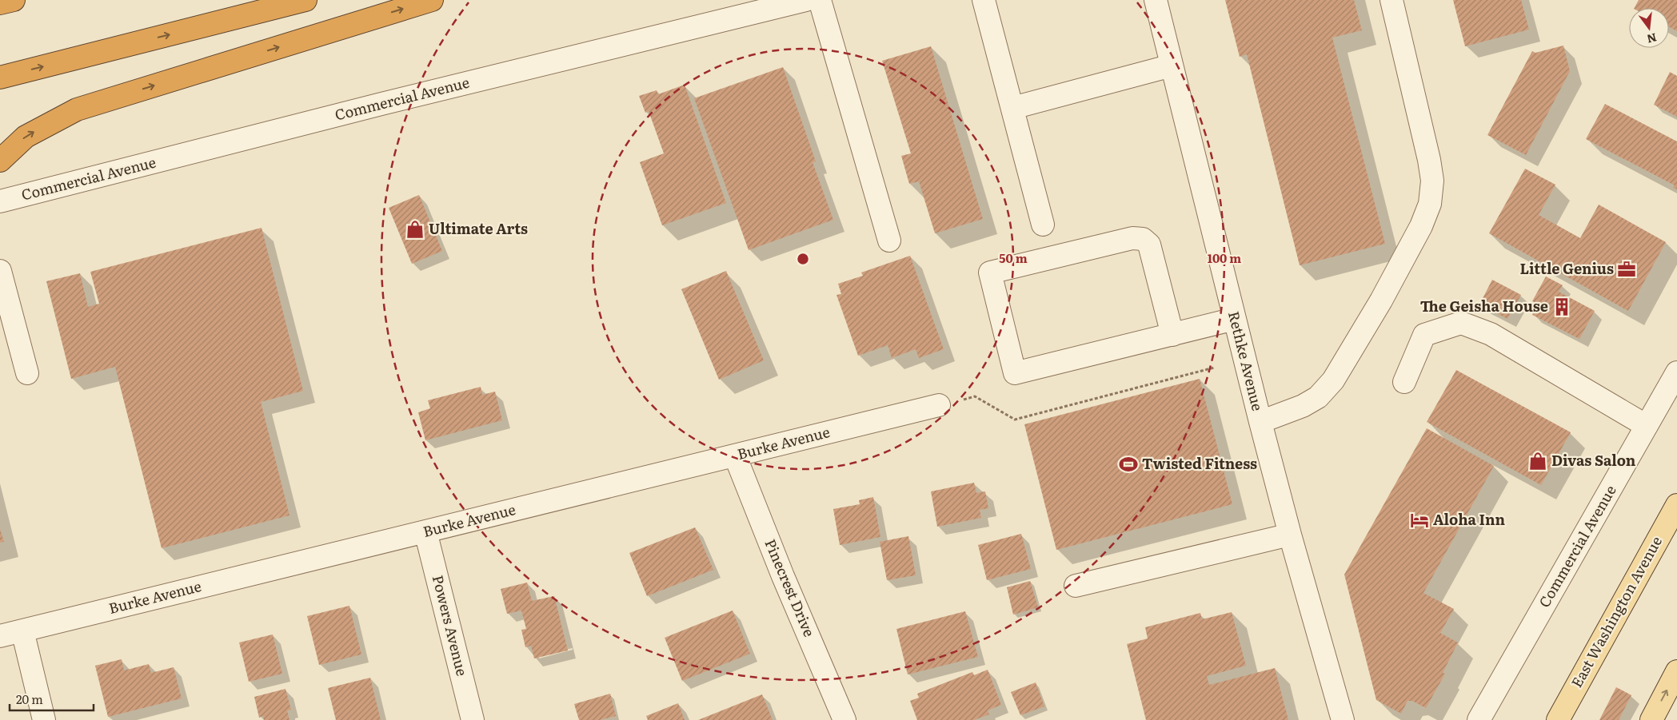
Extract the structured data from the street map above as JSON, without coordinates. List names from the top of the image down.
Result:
{
  "streets": {
    "main road": ["East Washington Avenue"],
    "street": [
      "Commercial Avenue",
      "Rethke Avenue",
      "Burke Avenue",
      "Pinecrest Drive",
      "Powers Avenue"
    ]
  },
  "crossings": [
    ["Burke Avenue", "Pinecrest Drive"],
    ["Burke Avenue", "Powers Avenue"]
  ],
  "places": {
    "shop": ["Ultimate Arts", "Divas Salon"],
    "office": ["Little Genius"],
    "building": ["The Geisha House"],
    "sports": ["Twisted Fitness"],
    "hotel": ["Aloha Inn"]
  },
  "scale_bar": "20 m",
  "north": "bottom",
  "rings": ["50 m", "100 m"]
}
